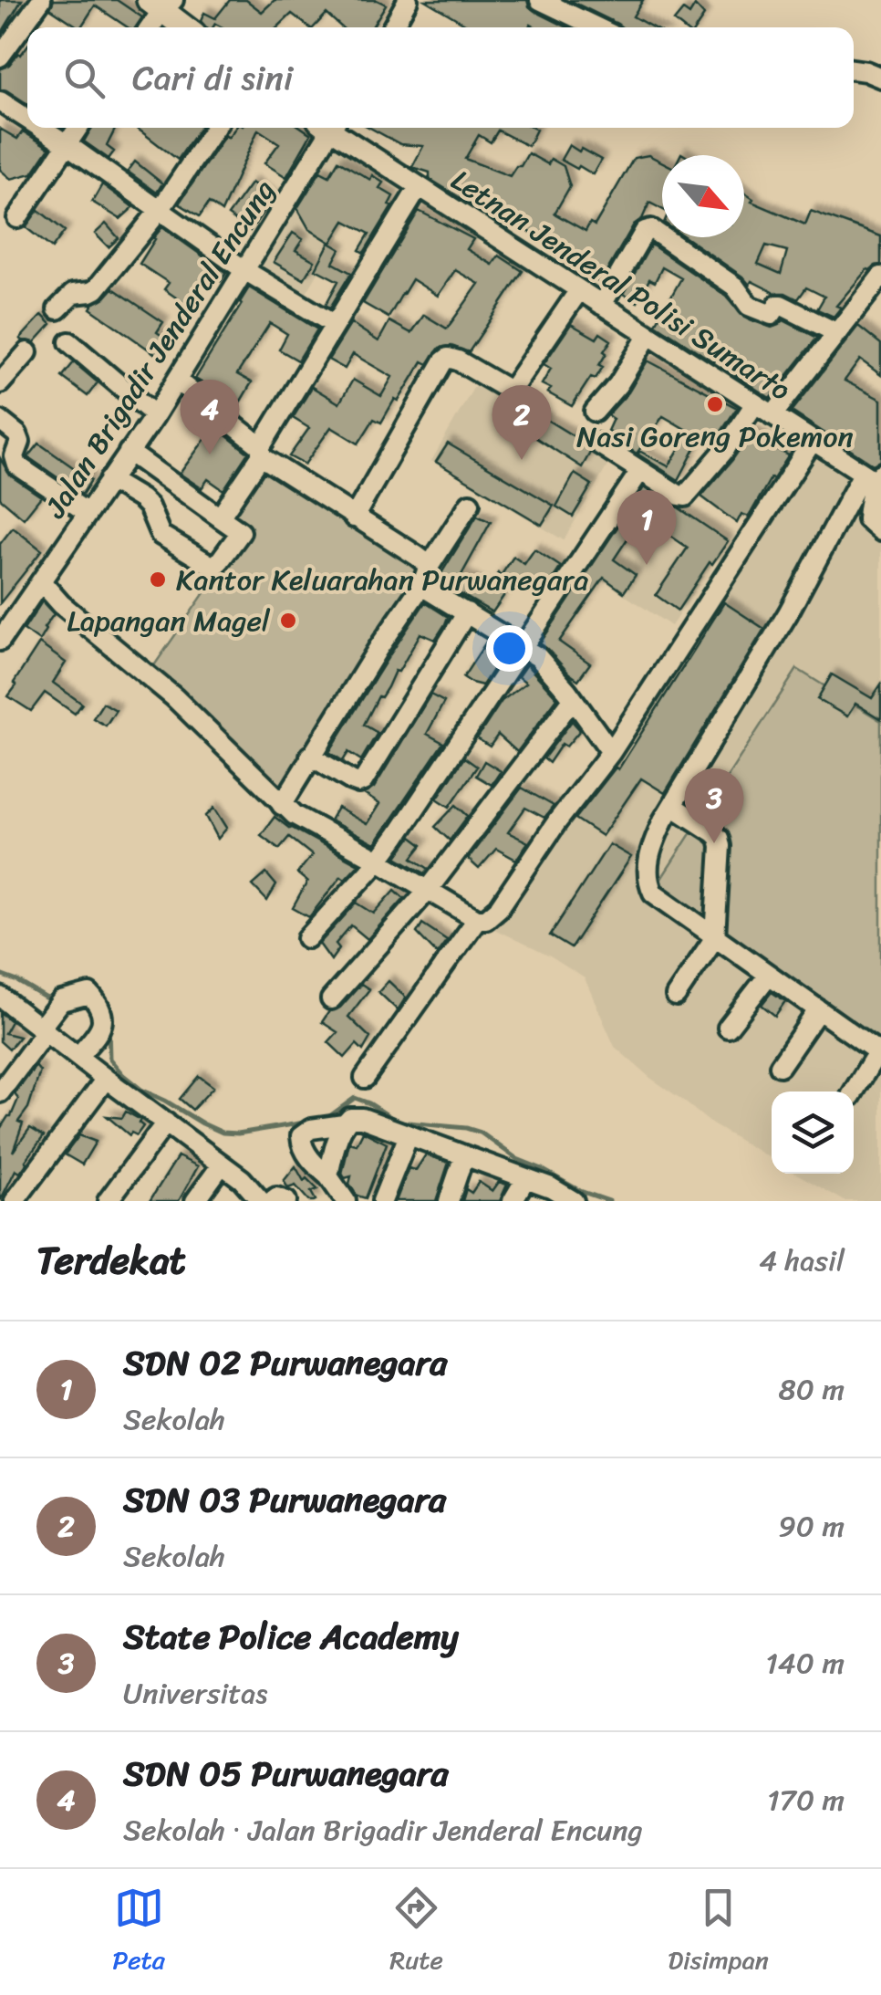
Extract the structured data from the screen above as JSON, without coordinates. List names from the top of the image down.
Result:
{
  "streets": {
    "street": ["Letnan Jenderal Polisi Sumarto", "Jalan Brigadir Jenderal Encung"]
  },
  "places": ["Nasi Goreng Pokemon", "Kantor Keluarahan Purwanegara", "Lapangan Magel"],
  "north": "bottom right",
  "page": {
    "search": "Cari di sini",
    "pins": [
      "4",
      "2",
      "1",
      "3"
    ],
    "heading": ["Terdekat", "4 hasil"],
    "list": [
      {
        "mark": "1",
        "name": "SDN 02 Purwanegara",
        "note": "Sekolah",
        "value": "80 m"
      },
      {
        "mark": "2",
        "name": "SDN 03 Purwanegara",
        "note": "Sekolah",
        "value": "90 m"
      },
      {
        "mark": "3",
        "name": "State Police Academy",
        "note": "Universitas",
        "value": "140 m"
      },
      {
        "mark": "4",
        "name": "SDN 05 Purwanegara",
        "note": "Sekolah · Jalan Brigadir Jenderal Encung",
        "value": "170 m"
      }
    ],
    "nav": ["Peta", "Rute", "Disimpan"]
  }
}
